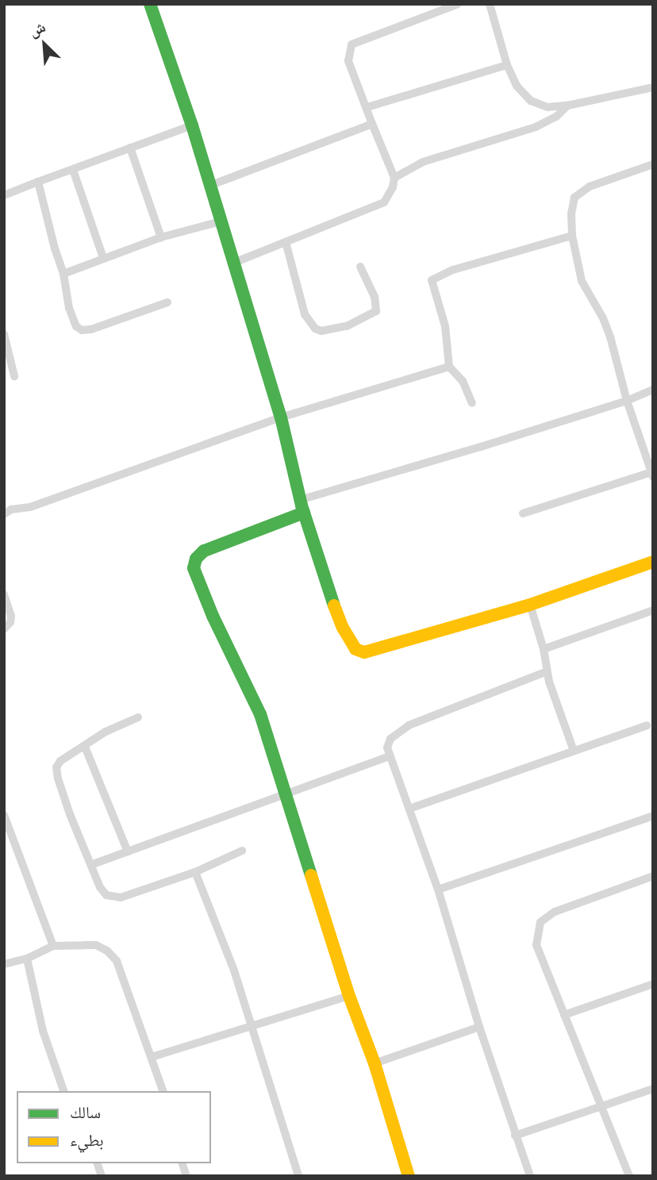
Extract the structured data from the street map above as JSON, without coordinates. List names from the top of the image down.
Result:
{
  "legend": ["سالك", "بطيء"],
  "north": "top left"
}
